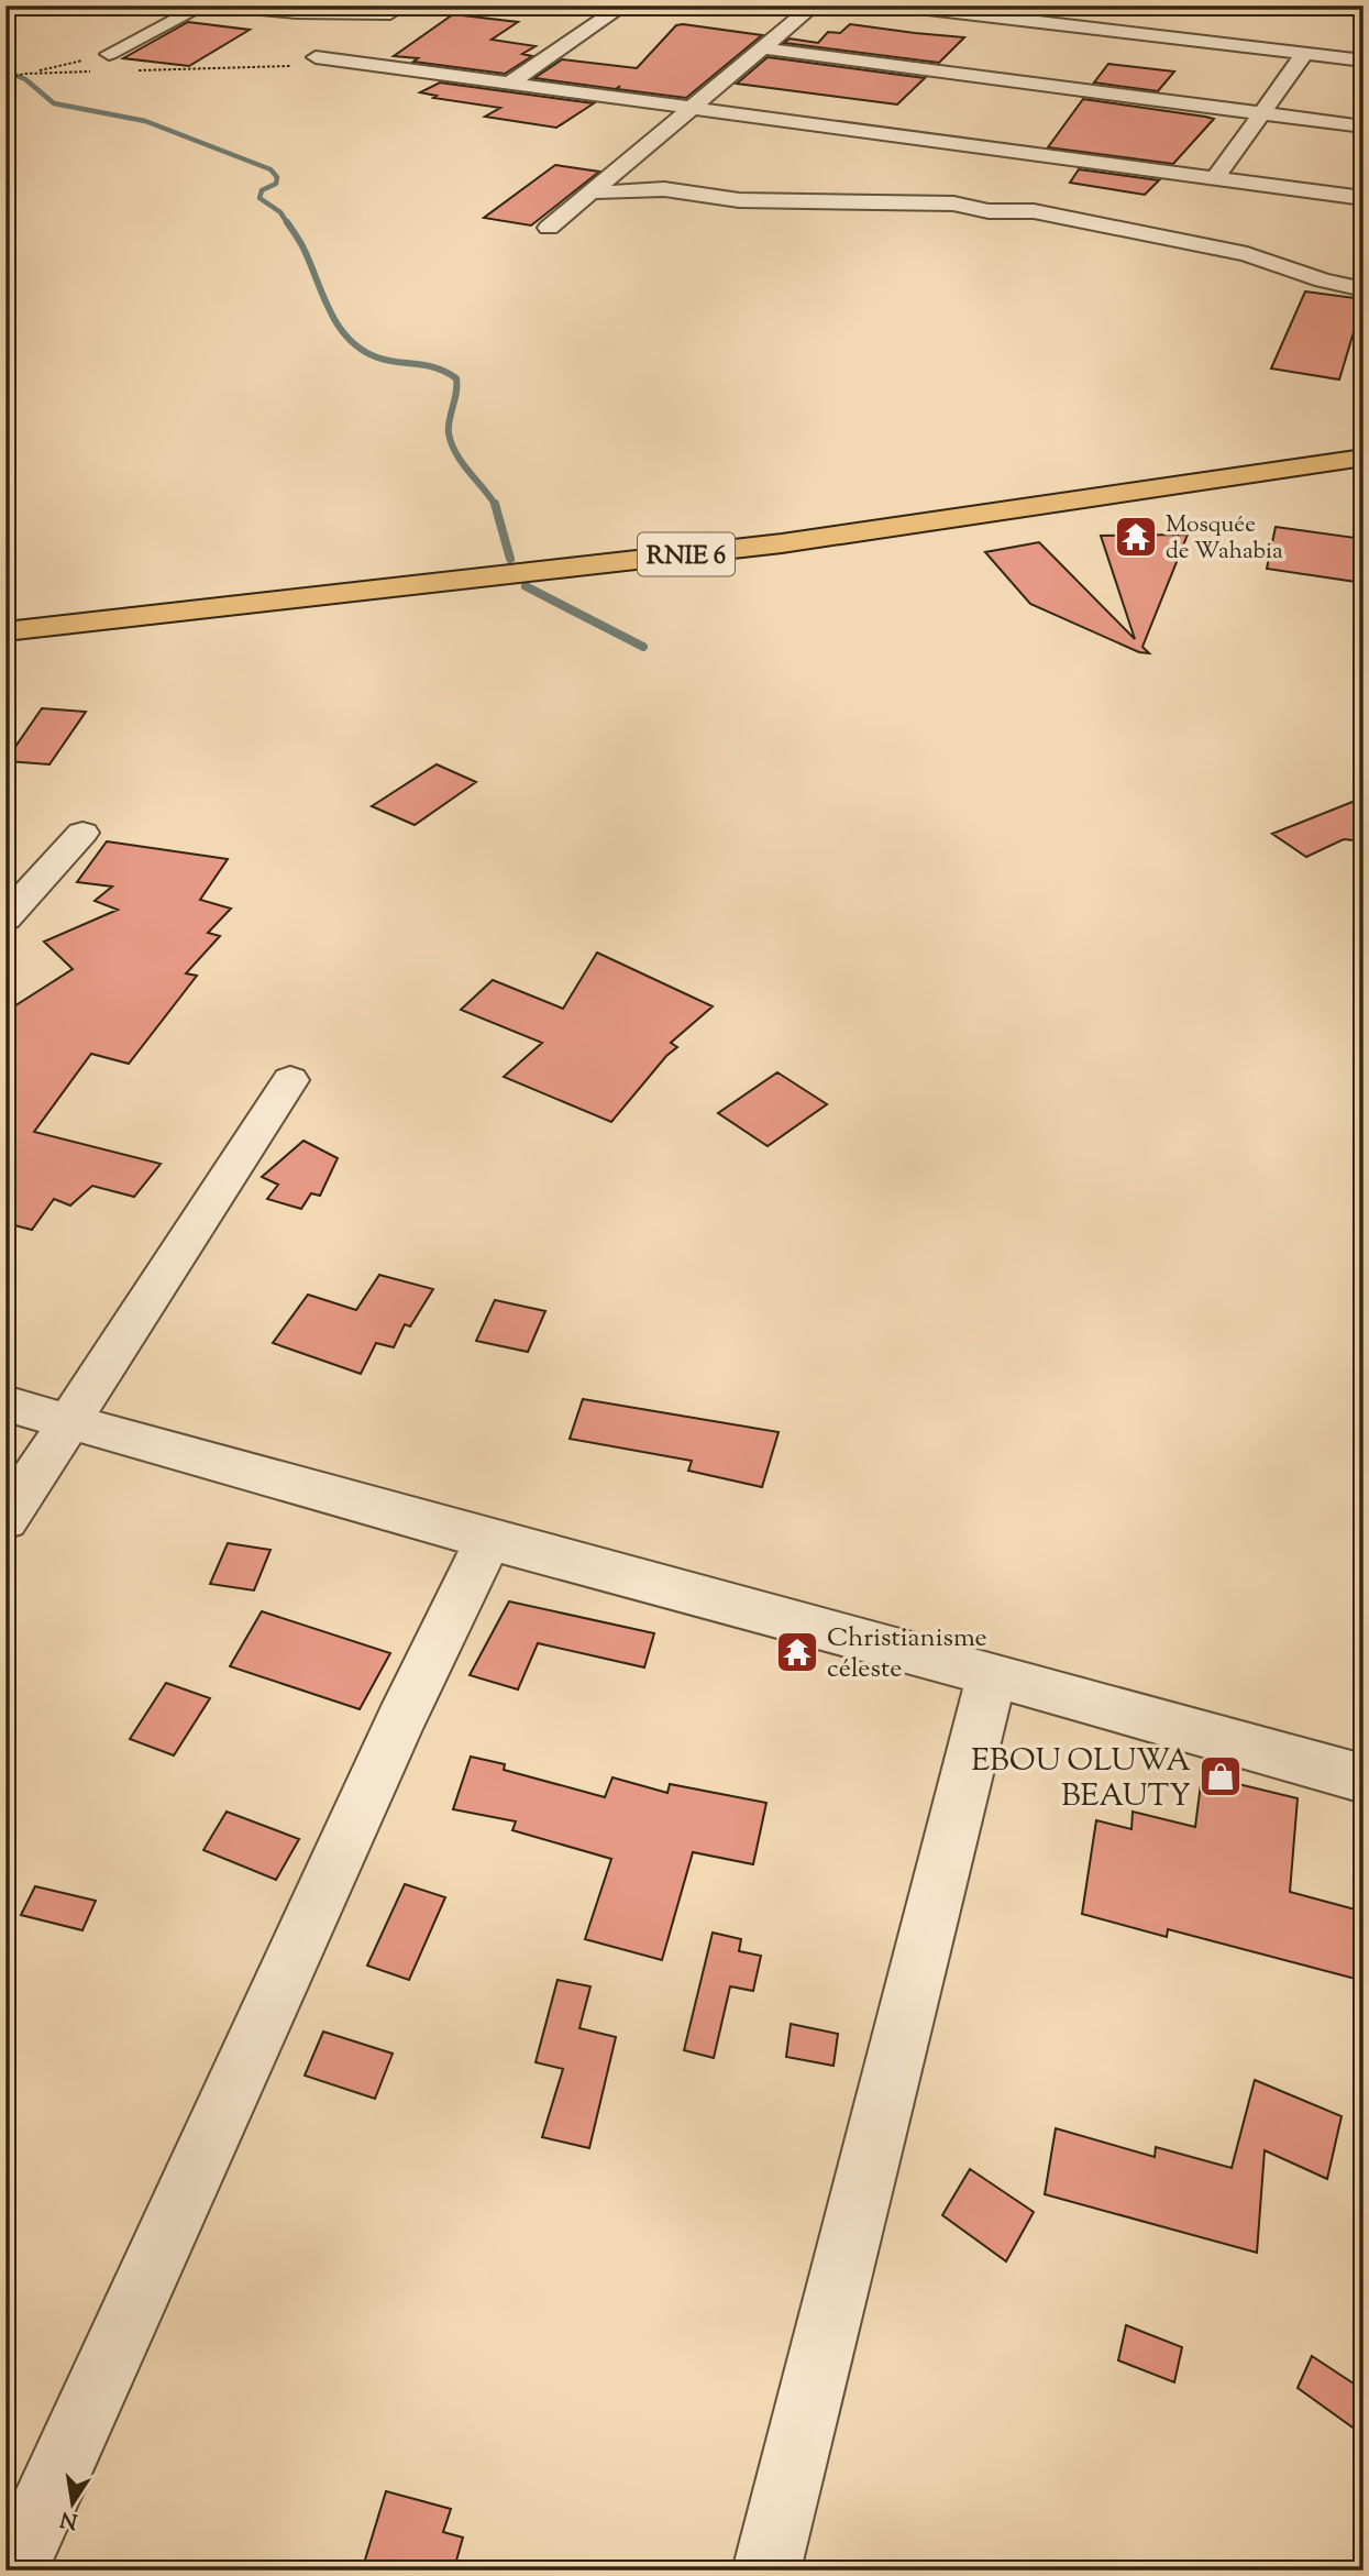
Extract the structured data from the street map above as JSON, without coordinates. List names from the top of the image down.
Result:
{
  "streets": {
    "main road": ["RNIE 6"]
  },
  "places": {
    "temple": ["Mosquée de Wahabia", "Christianisme céleste"],
    "shop": ["EBOU OLUWA BEAUTY"]
  },
  "north": "bottom"
}
